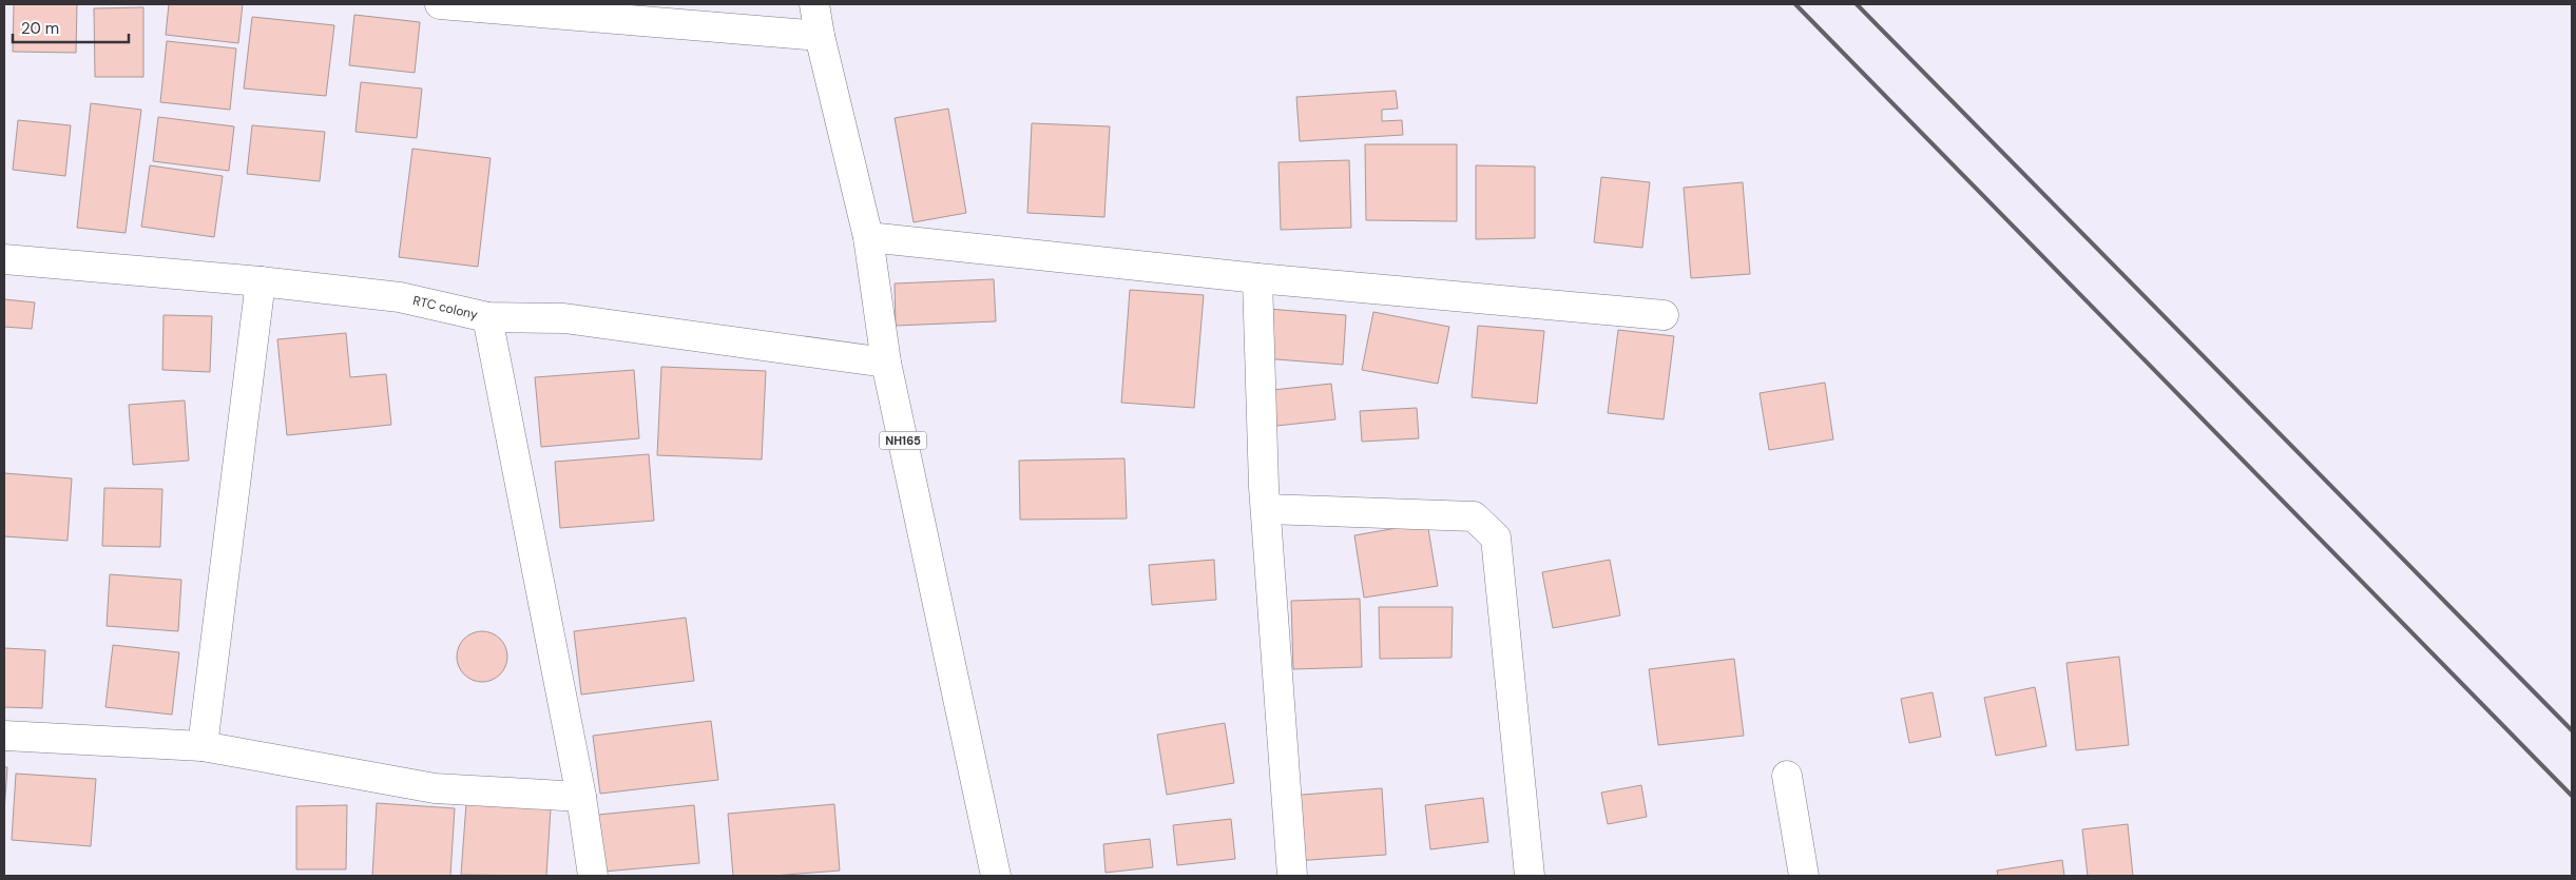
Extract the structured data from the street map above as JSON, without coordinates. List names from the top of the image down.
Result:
{
  "streets": {
    "main road": ["RTC colony", "NH165"]
  },
  "crossings": [
    ["RTC colony", "NH165"]
  ],
  "scale_bar": "20 m"
}
